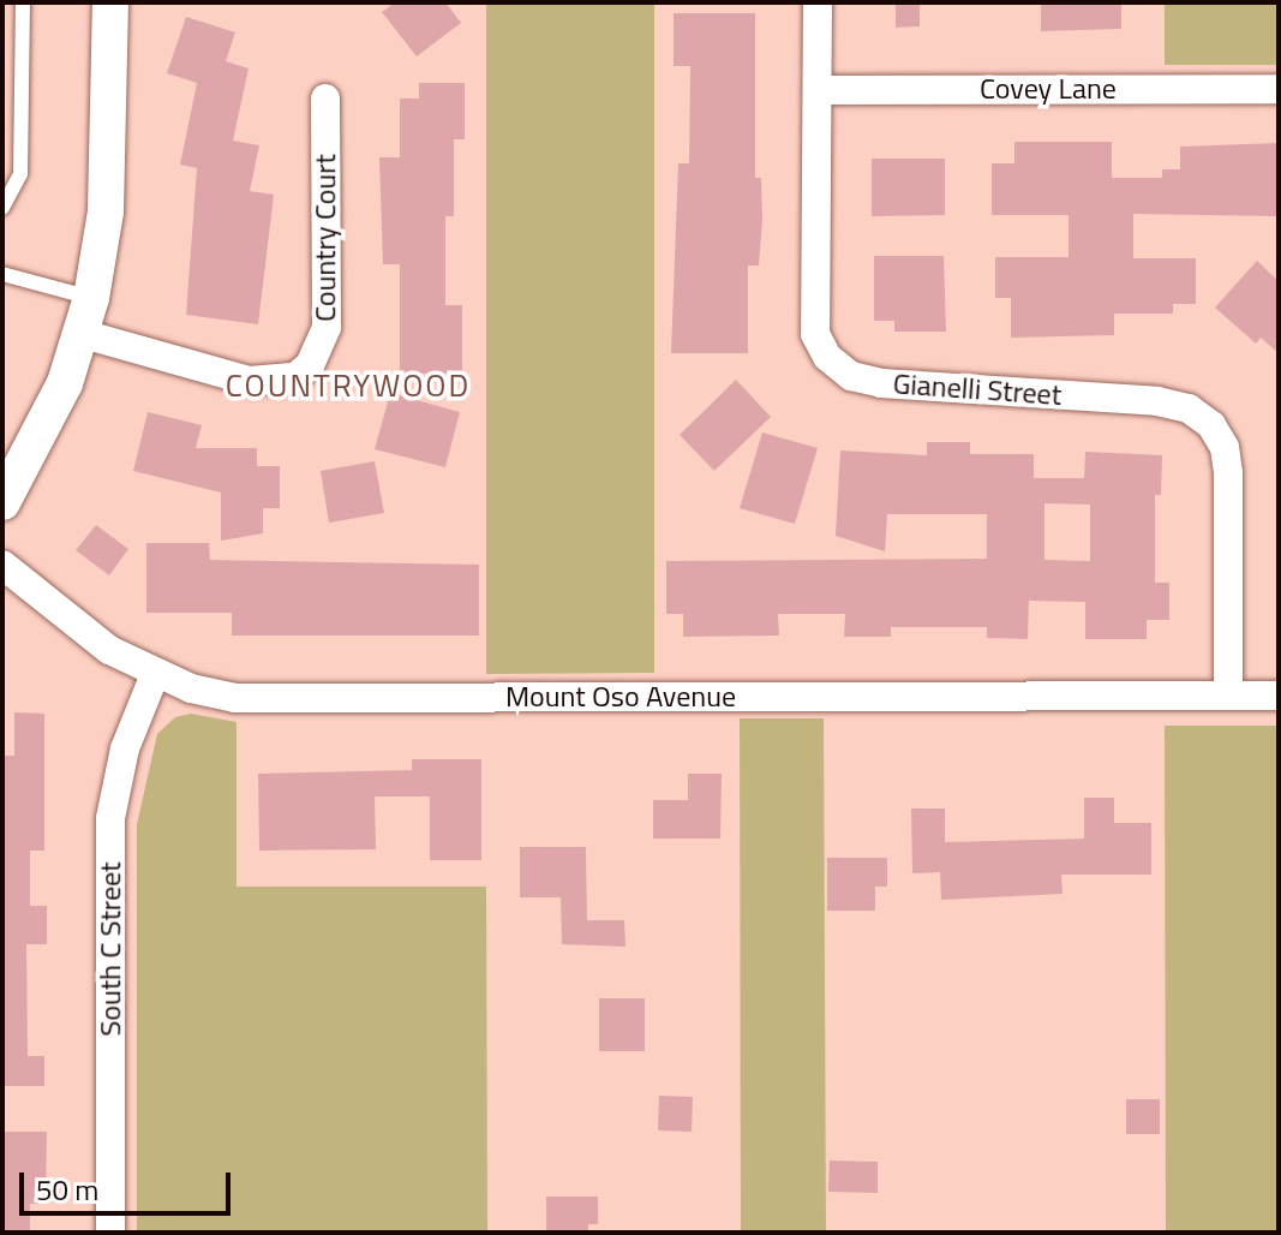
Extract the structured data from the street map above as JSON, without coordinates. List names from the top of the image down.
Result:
{
  "streets": {
    "street": [
      "Covey Lane",
      "Country Court",
      "Gianelli Street",
      "Mount Oso Avenue",
      "South C Street"
    ]
  },
  "crossings": [
    ["Covey Lane", "Gianelli Street"],
    ["Gianelli Street", "Mount Oso Avenue"],
    ["Mount Oso Avenue", "South C Street"]
  ],
  "districts": ["COUNTRYWOOD"],
  "scale_bar": "50 m"
}
